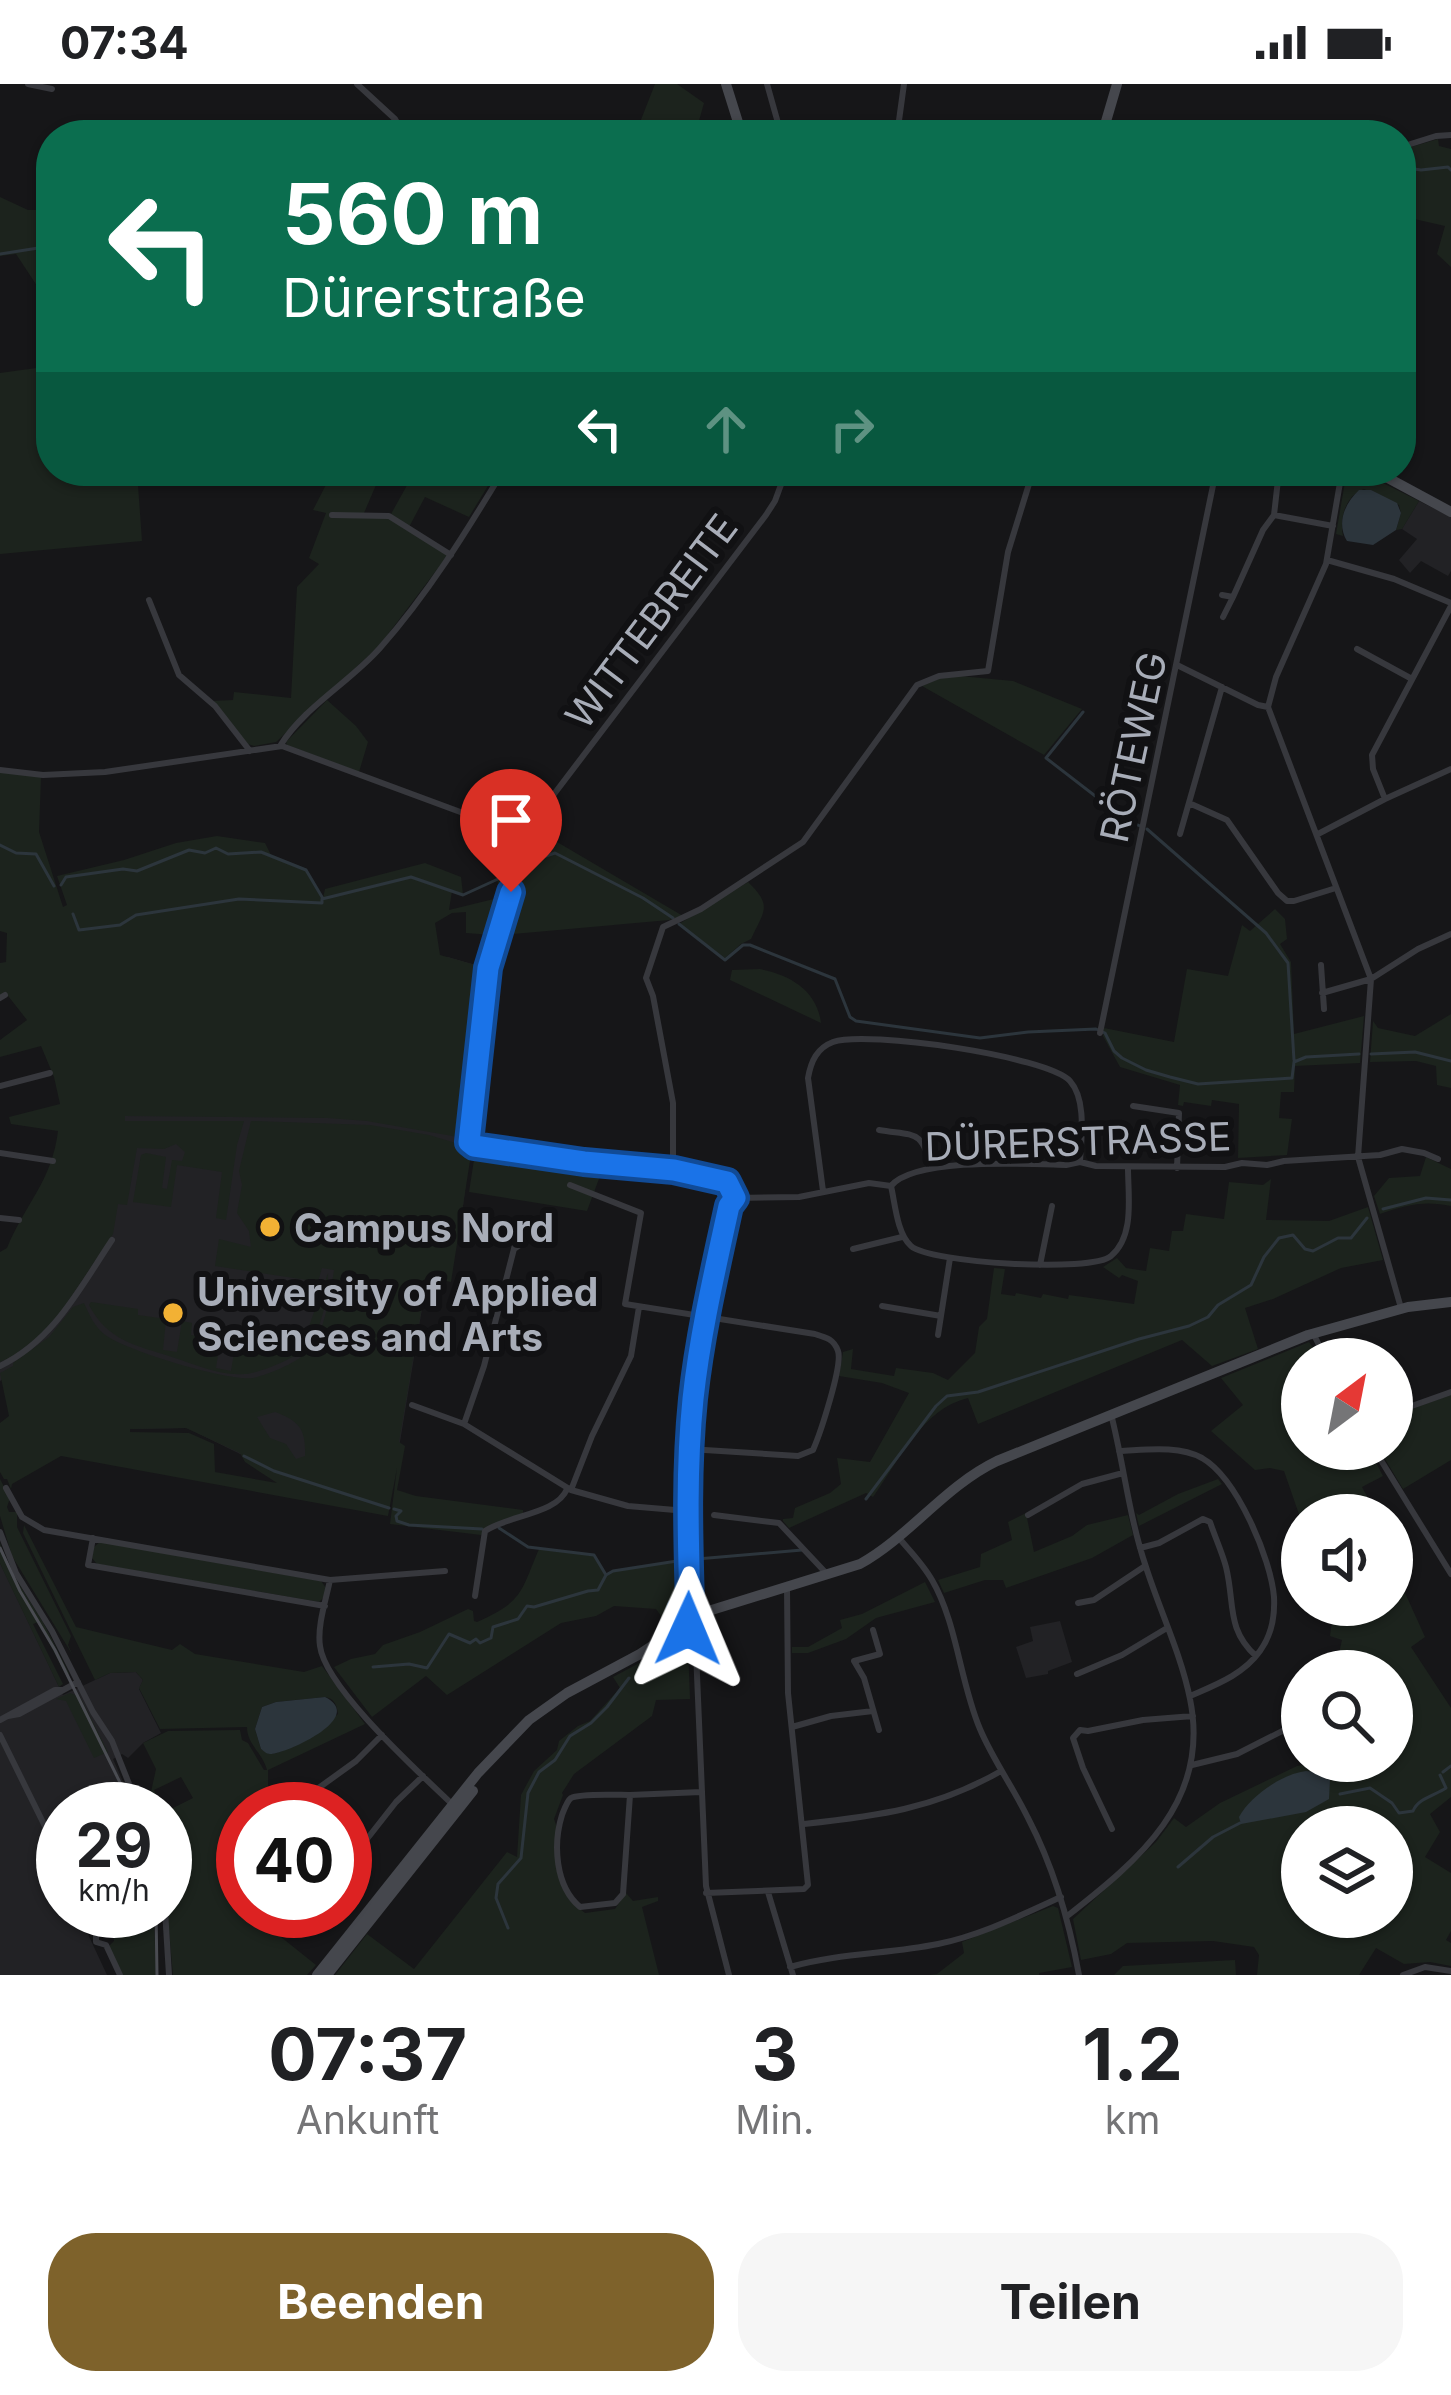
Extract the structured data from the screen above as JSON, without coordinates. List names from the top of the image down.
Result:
{
  "streets": {
    "street": ["WITTEBREITE", "RÖTEWEG", "DÜRERSTRASSE"]
  },
  "crossings": [
    ["WITTEBREITE", "DÜRERSTRASSE"]
  ],
  "places": ["Campus Nord", "University of Applied Sciences and Arts"],
  "north": "top right",
  "page": {
    "status": "07:34",
    "turn": ["560 m", "Dürerstraße"],
    "speed": "29 km/h",
    "limit": "40",
    "eta": [
      "07:37",
      "Ankunft",
      "3",
      "Min.",
      "1.2",
      "km"
    ],
    "buttons": ["Beenden", "Teilen"]
  }
}
